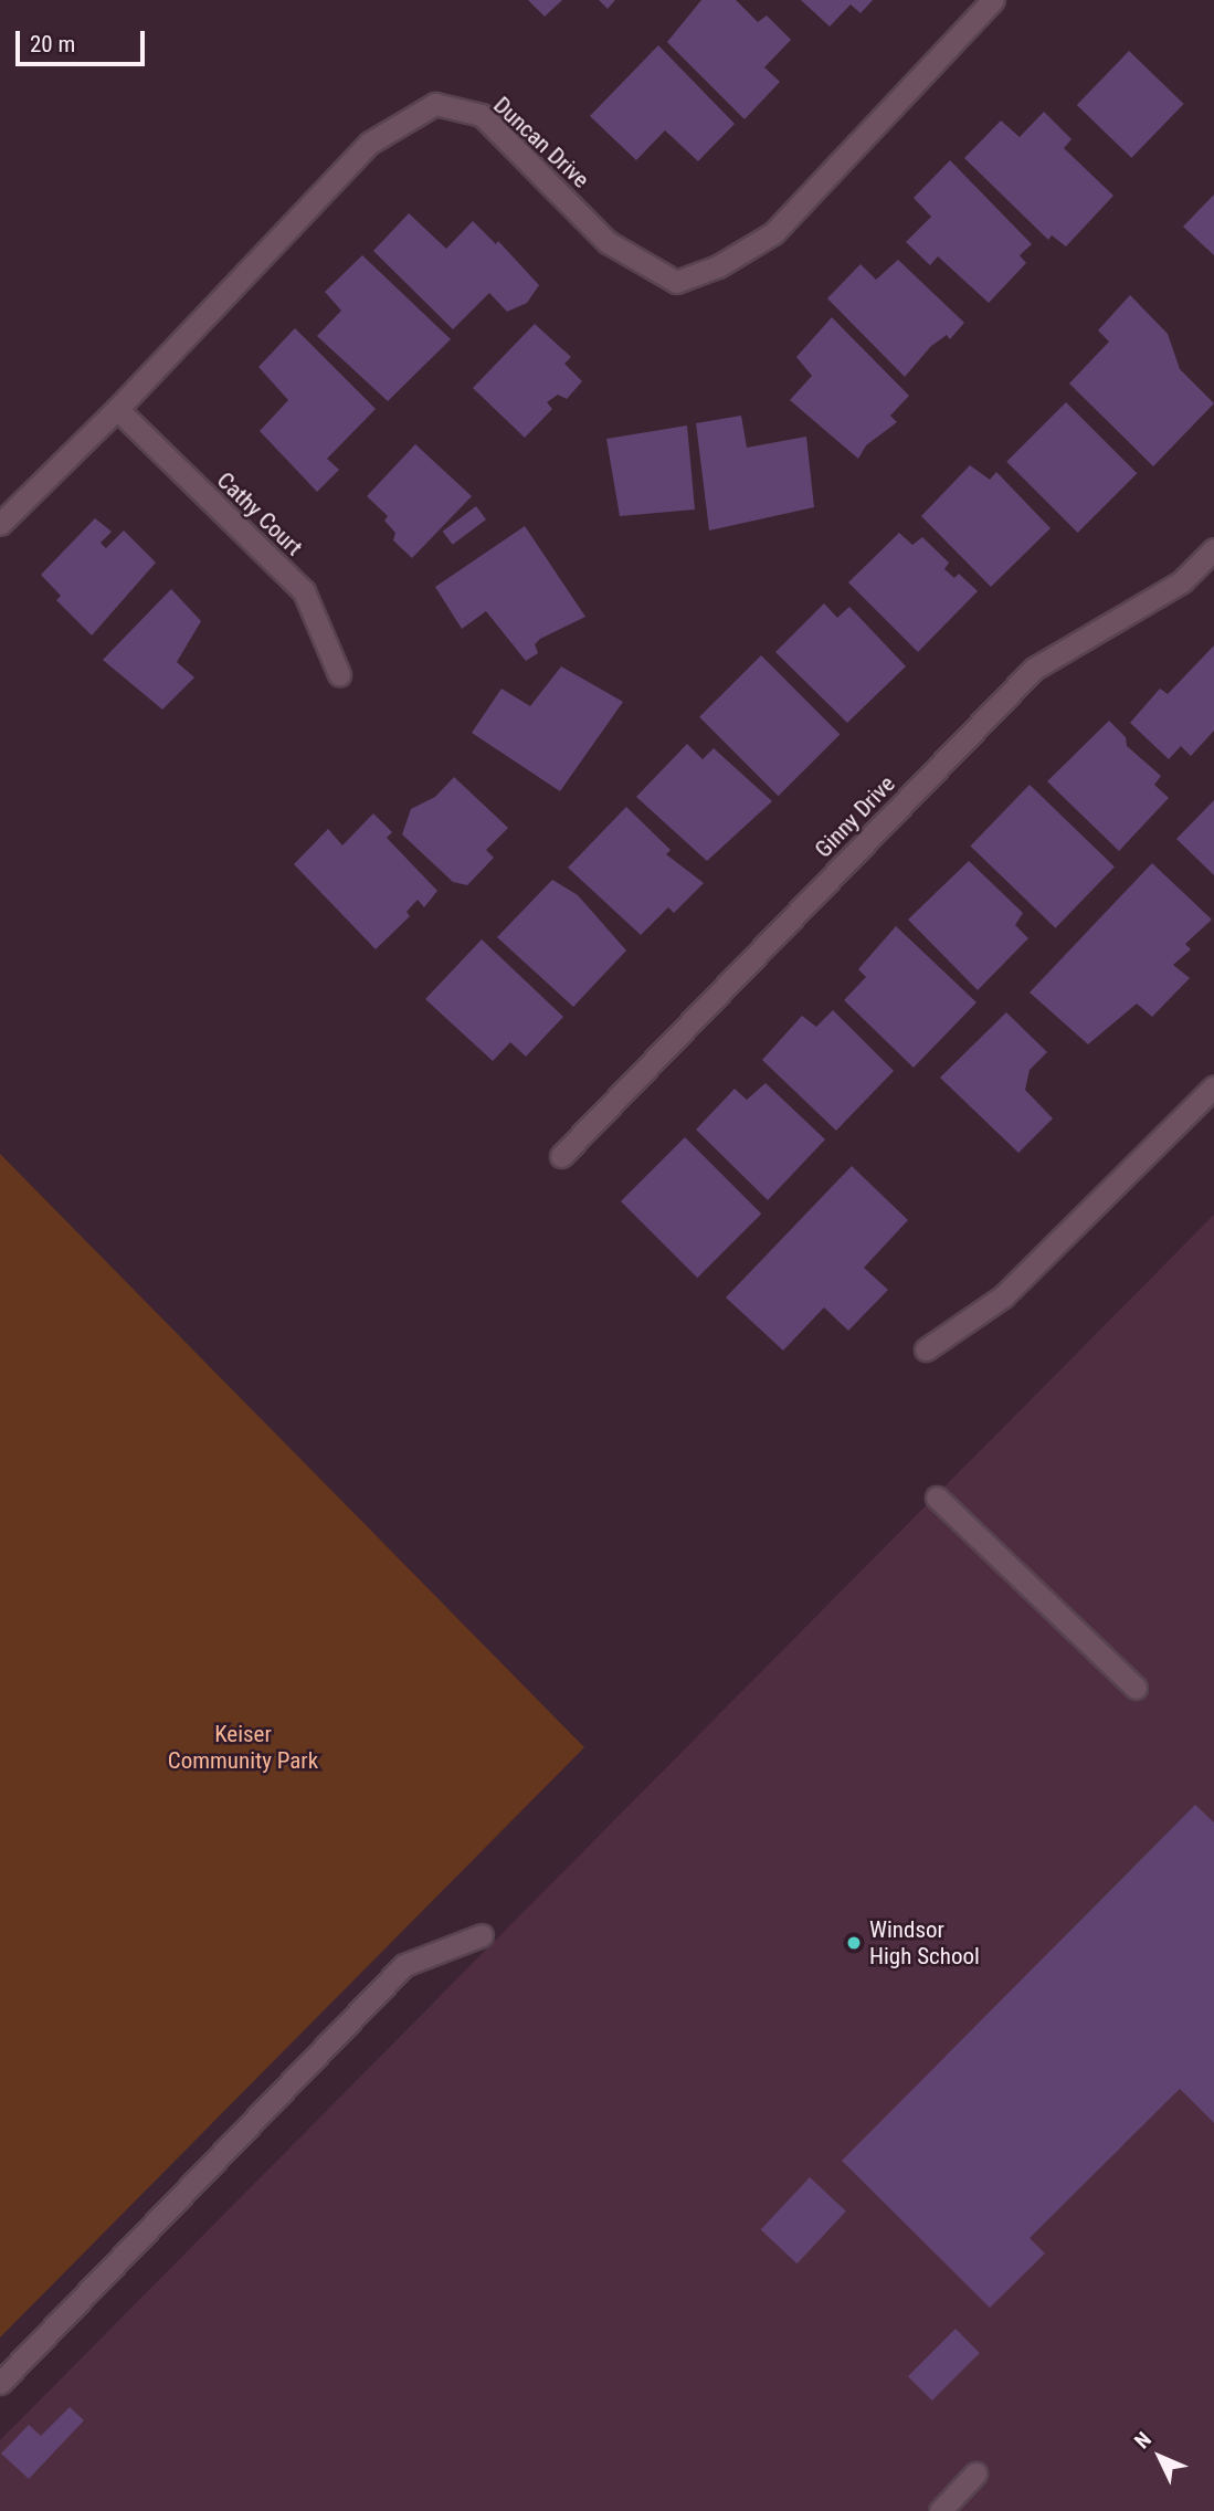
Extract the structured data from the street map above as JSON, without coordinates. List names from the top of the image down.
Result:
{
  "streets": {
    "street": ["Duncan Drive", "Cathy Court", "Ginny Drive"]
  },
  "crossings": [
    ["Duncan Drive", "Cathy Court"]
  ],
  "parks": ["Keiser Community Park"],
  "places": ["Windsor High School"],
  "scale_bar": "20 m",
  "north": "top left"
}
